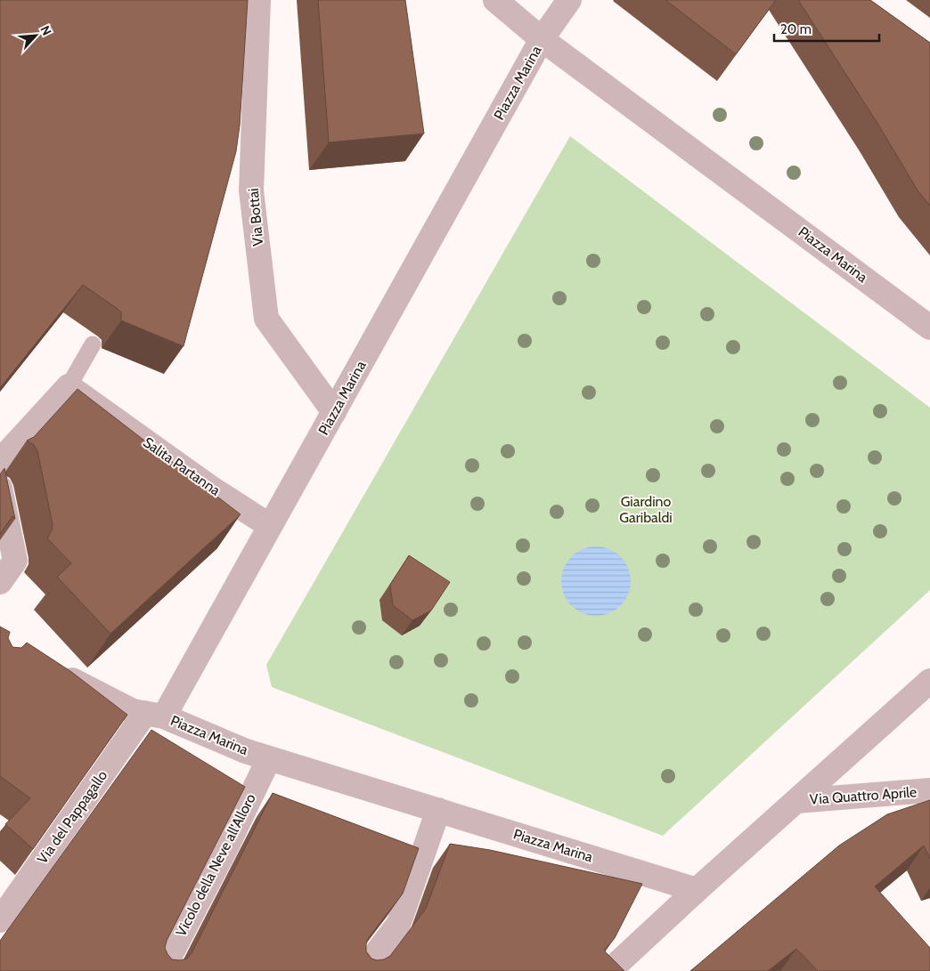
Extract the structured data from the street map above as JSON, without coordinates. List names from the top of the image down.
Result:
{
  "streets": {
    "street": [
      "Piazza Marina",
      "Via Bottai",
      "Salita Partanna",
      "Via Quattro Aprile",
      "Via del Pappagallo",
      "Vicolo della Neve all'Alloro"
    ]
  },
  "crossings": [
    ["Piazza Marina", "Via Bottai"],
    ["Piazza Marina", "Salita Partanna"],
    ["Piazza Marina", "Via del Pappagallo"],
    ["Piazza Marina", "Vicolo della Neve all'Alloro"]
  ],
  "parks": ["Giardino Garibaldi"],
  "scale_bar": "20 m",
  "north": "top right"
}
